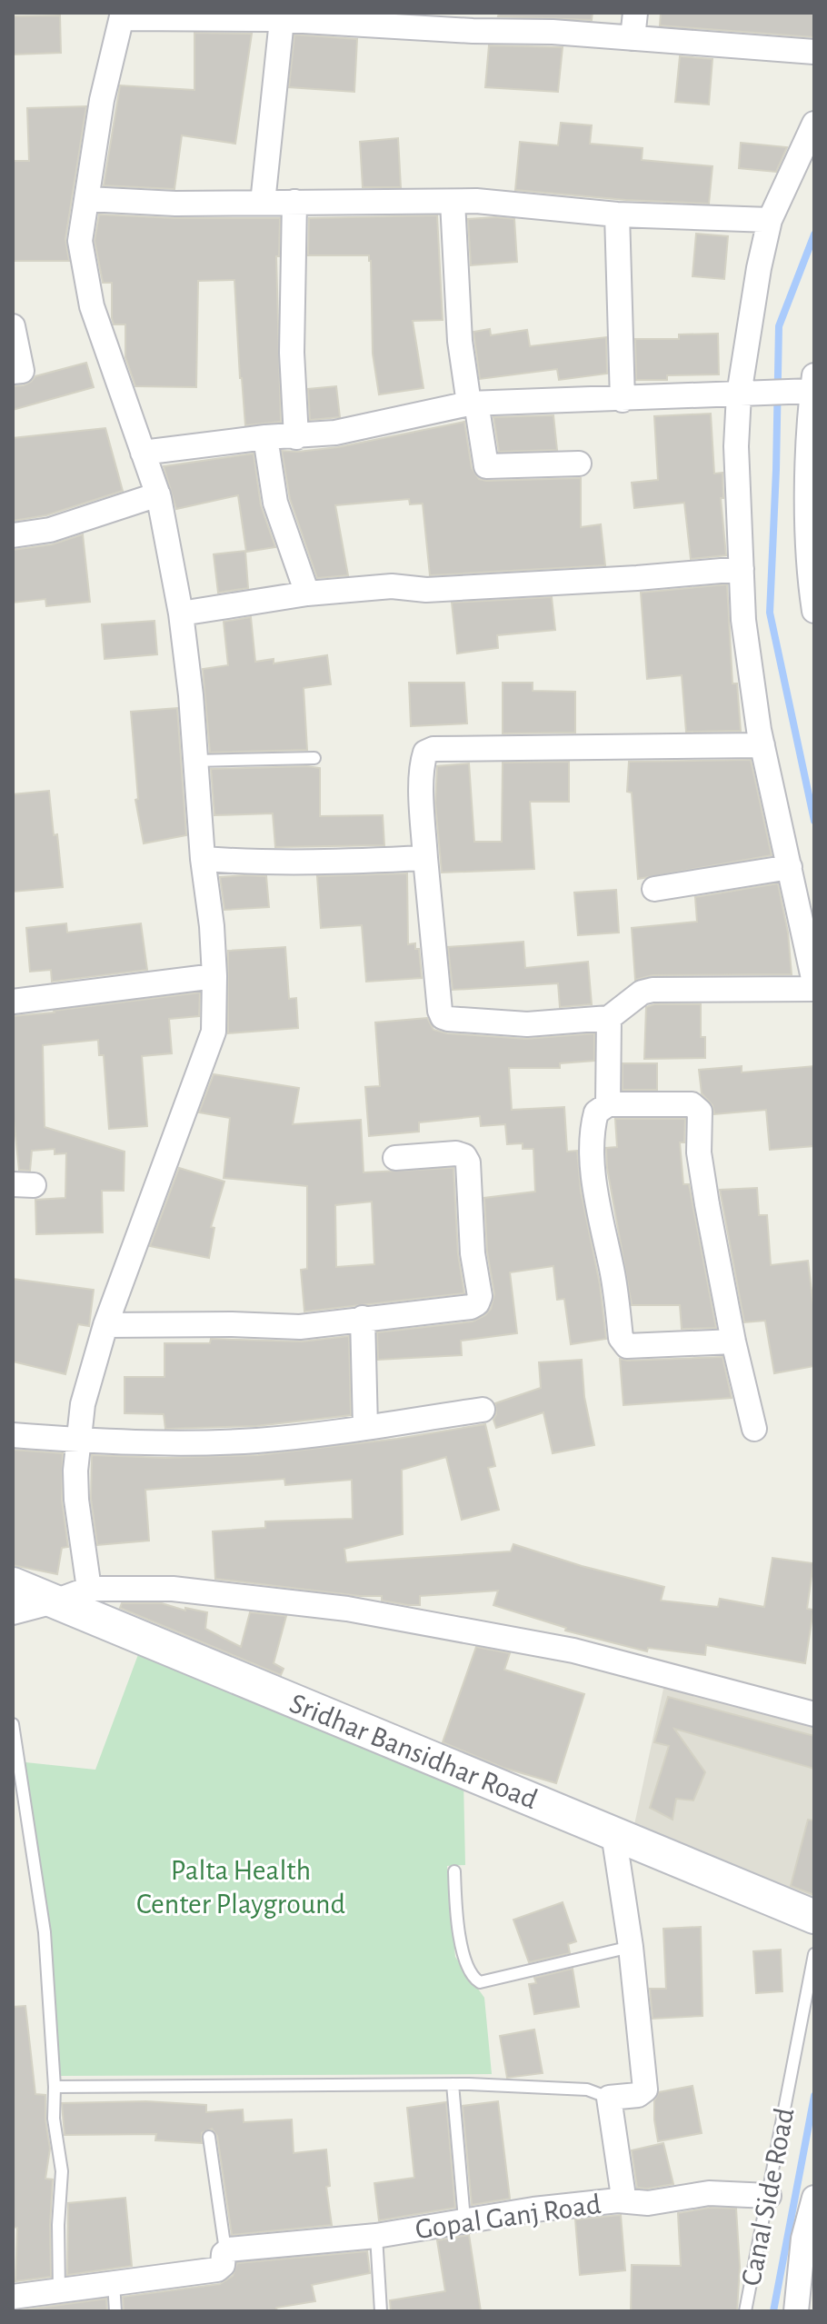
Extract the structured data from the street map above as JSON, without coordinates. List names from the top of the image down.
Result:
{
  "streets": {
    "street": ["Sridhar Bansidhar Road", "Gopal Ganj Road"],
    "lane": ["Canal Side Road"]
  },
  "parks": ["Palta Health Center Playground"]
}
